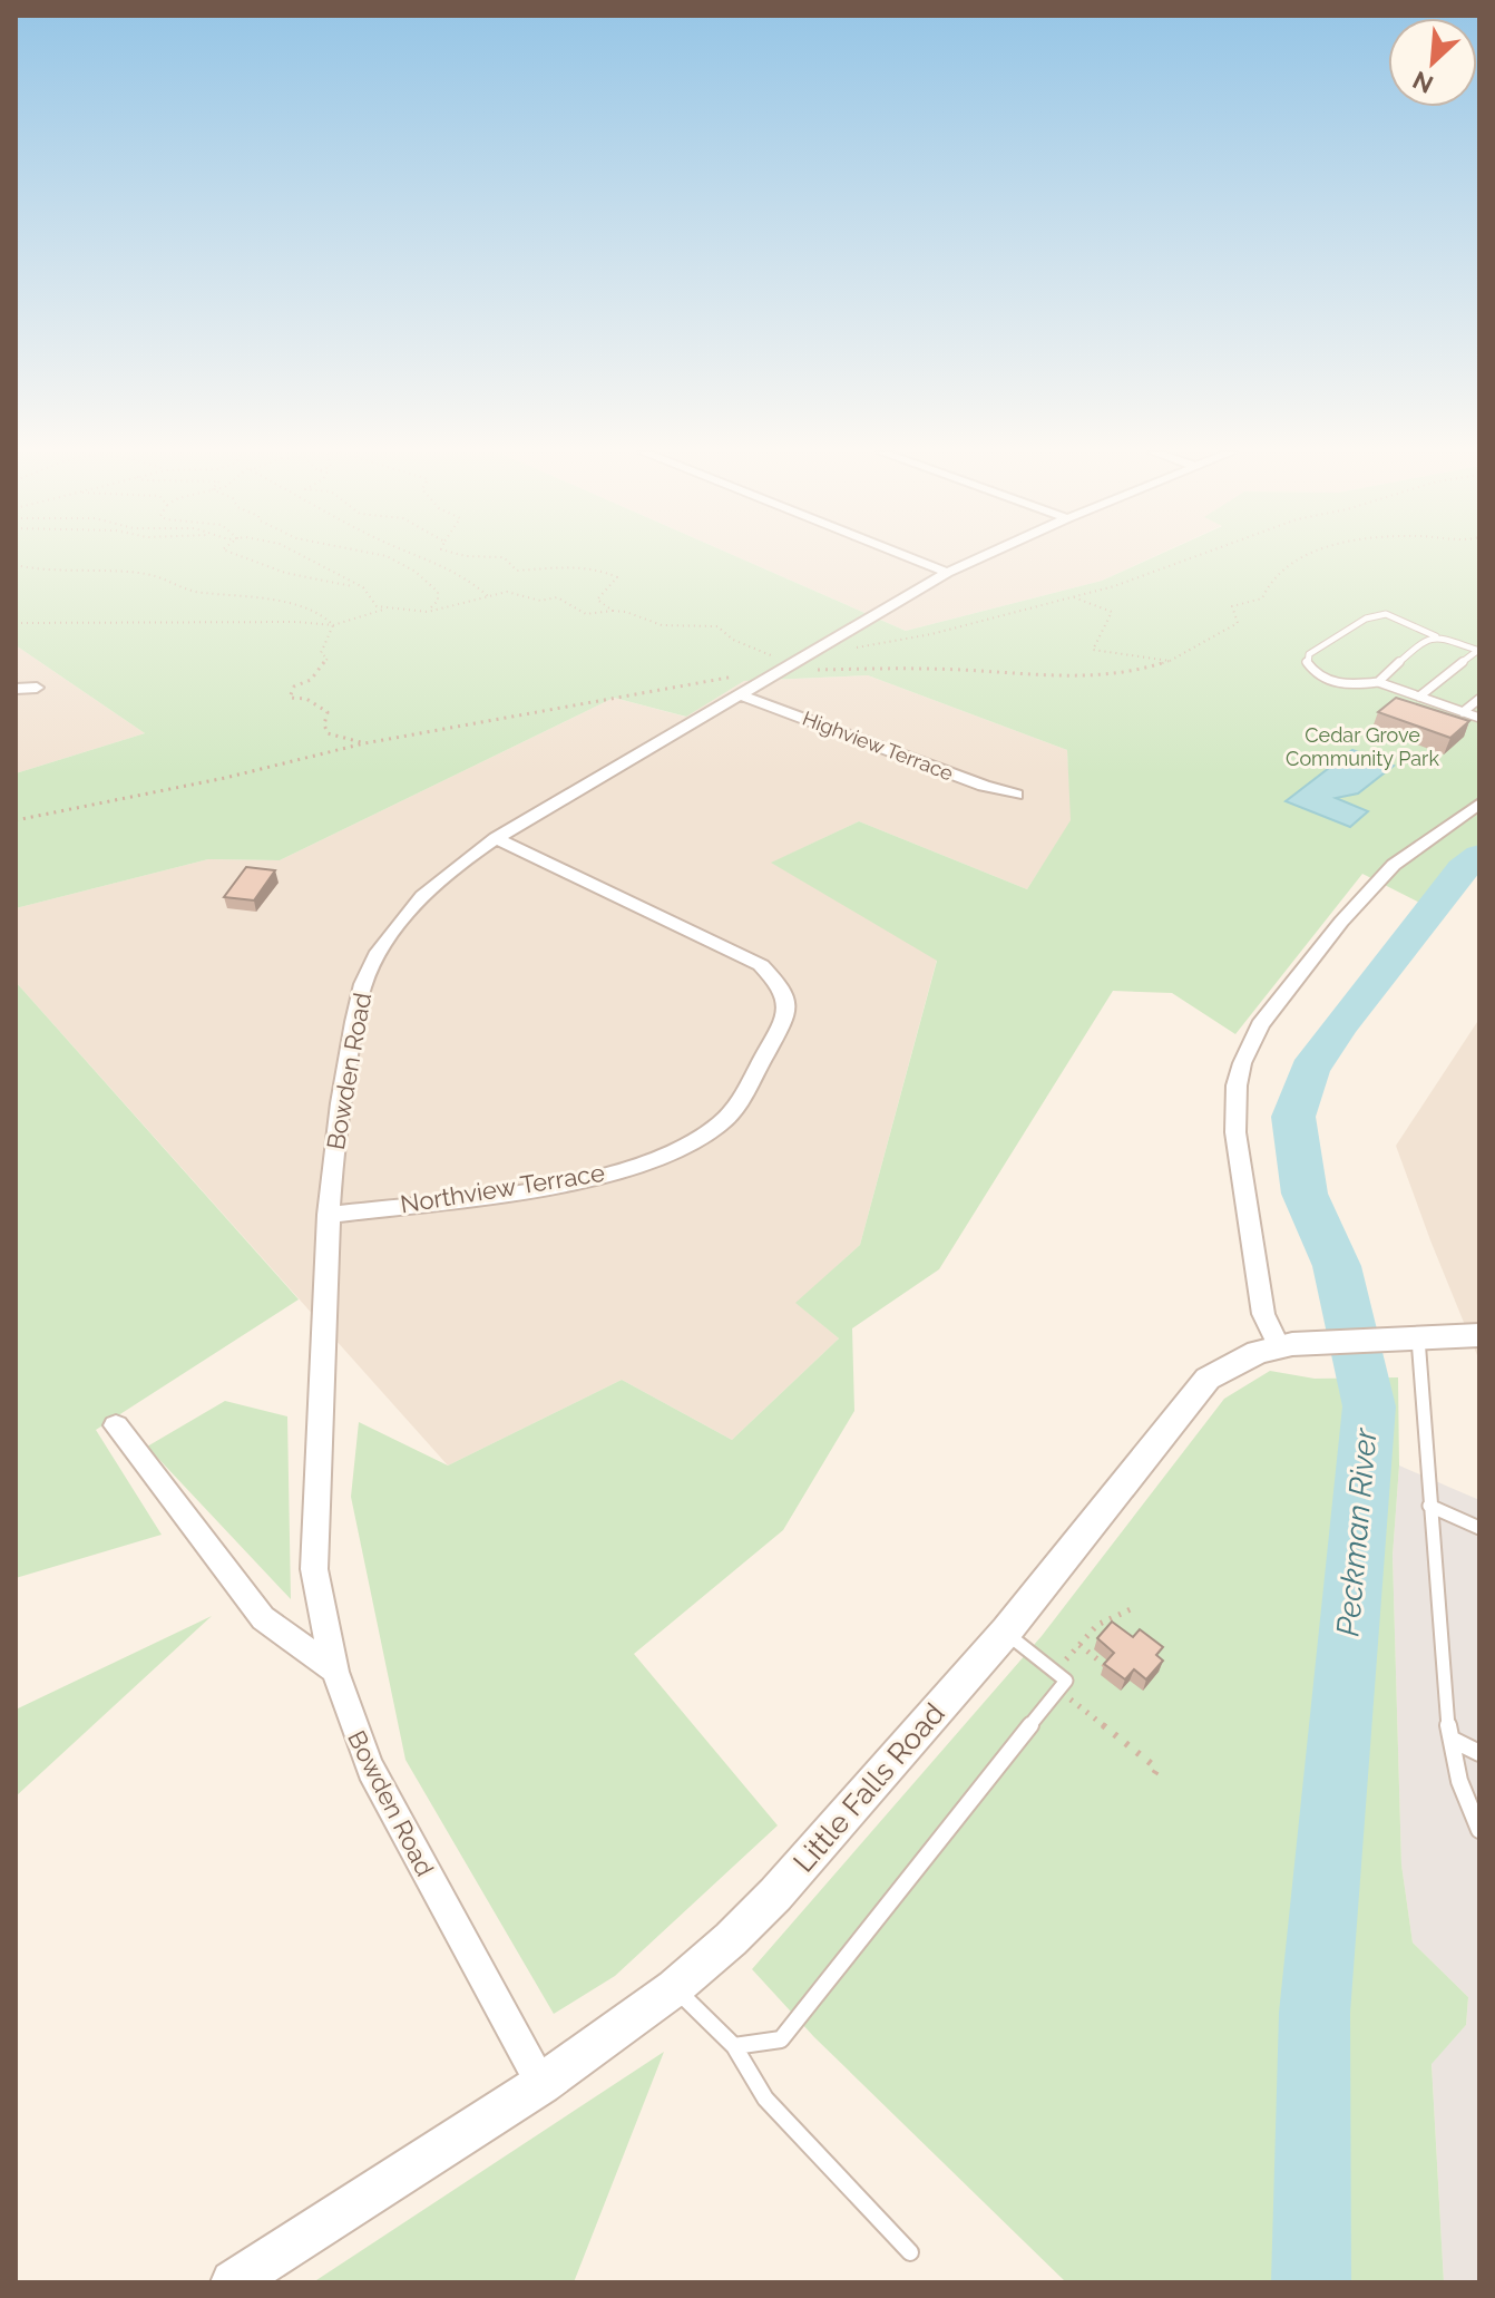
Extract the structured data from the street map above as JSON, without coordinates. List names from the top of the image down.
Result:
{
  "streets": {
    "street": [
      "Highview Terrace",
      "Bowden Road",
      "Northview Terrace",
      "Little Falls Road"
    ]
  },
  "crossings": [
    ["Highview Terrace", "Bowden Road"],
    ["Bowden Road", "Northview Terrace"],
    ["Bowden Road", "Little Falls Road"]
  ],
  "water": ["Peckman River"],
  "parks": ["Cedar Grove Community Park"],
  "north": "bottom left"
}
